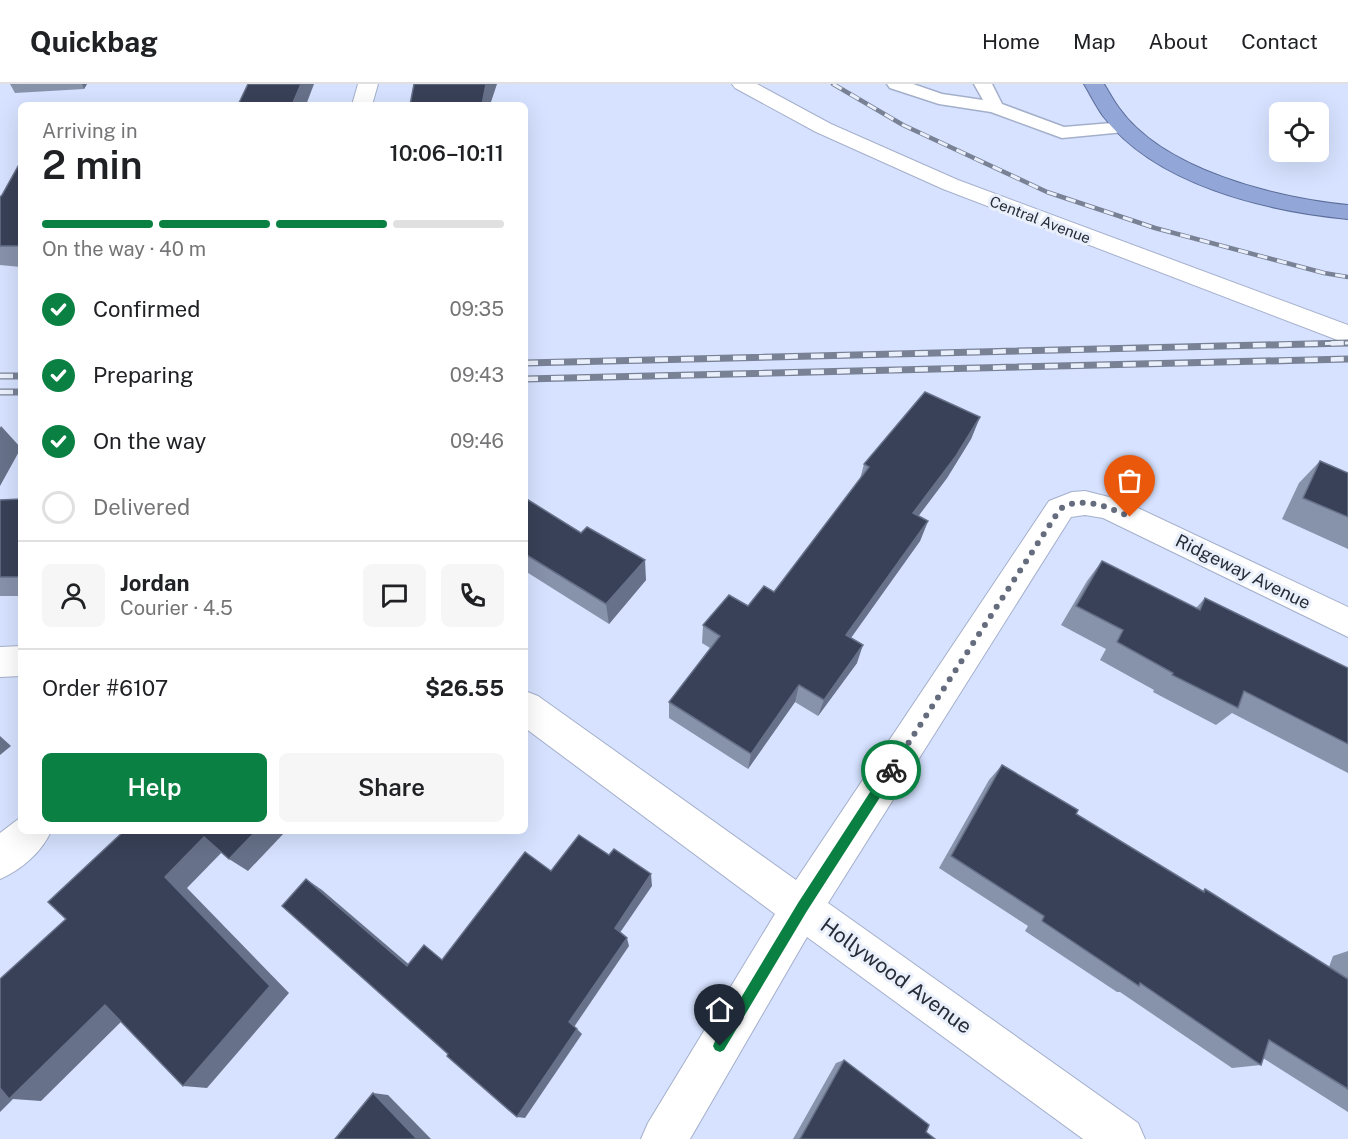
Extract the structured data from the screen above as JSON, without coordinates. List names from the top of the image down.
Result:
{
  "streets": {
    "street": ["Central Avenue", "Ridgeway Avenue", "Hollywood Avenue"]
  },
  "crossings": [
    ["Ridgeway Avenue", "Hollywood Avenue"]
  ],
  "page": {
    "header": "Quickbag",
    "nav": [
      "Home",
      "Map",
      "About",
      "Contact"
    ],
    "heading": ["2 min", "Arriving in", "10:06–10:11"],
    "panel": [
      "Jordan",
      "Courier · 4.5",
      "Order #6107",
      "$26.55"
    ],
    "bar": "On the way · 40 m",
    "list": [
      ["Confirmed", "09:35"],
      ["Preparing", "09:43"],
      ["On the way", "09:46"],
      "Delivered"
    ],
    "buttons": ["Help", "Share"]
  }
}
